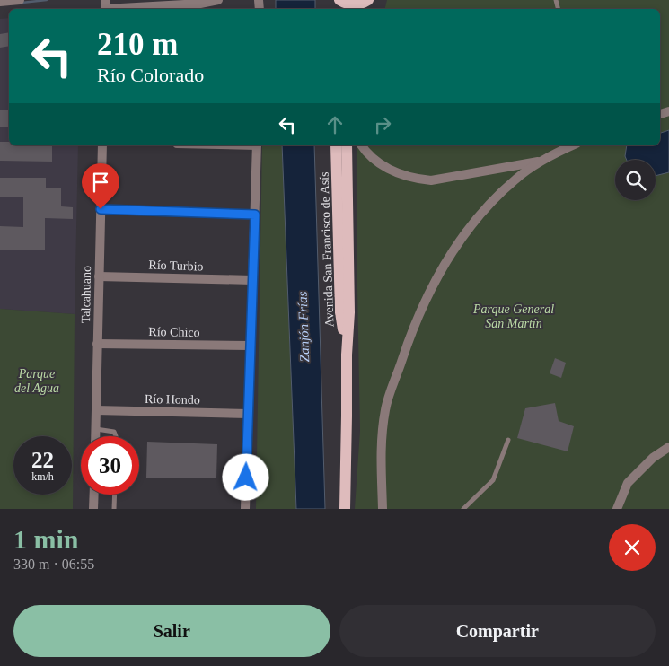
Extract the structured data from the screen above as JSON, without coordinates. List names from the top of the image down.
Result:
{
  "streets": {
    "main road": ["Avenida San Francisco de Asís"],
    "street": [
      "Río Turbio",
      "Talcahuano",
      "Río Chico",
      "Río Hondo"
    ]
  },
  "crossings": [
    ["Río Turbio", "Talcahuano"],
    ["Talcahuano", "Río Chico"],
    ["Talcahuano", "Río Hondo"]
  ],
  "water": ["Zanjón Frías"],
  "parks": ["Parque General San Martín", "Parque del Agua"],
  "page": {
    "turn": ["210 m", "Río Colorado"],
    "speed": "22 km/h",
    "limit": "30",
    "heading": ["1 min", "330 m · 06:55"],
    "buttons": ["Salir", "Compartir"]
  }
}
